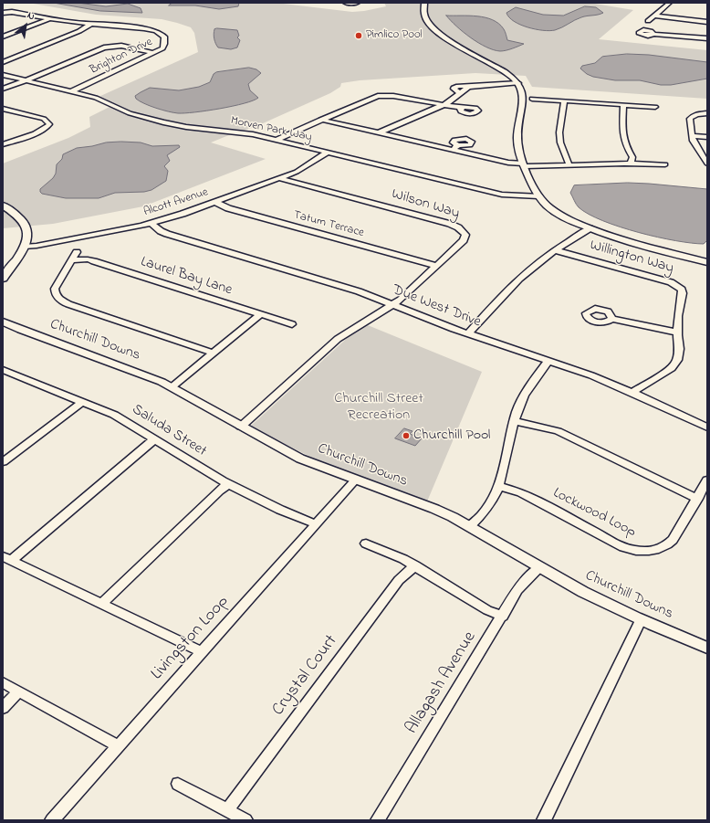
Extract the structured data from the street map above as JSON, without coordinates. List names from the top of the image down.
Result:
{
  "streets": {
    "street": [
      "Brighton Drive",
      "Morven Park Way",
      "Alcott Avenue",
      "Wilson Way",
      "Tatum Terrace",
      "Willington Way",
      "Laurel Bay Lane",
      "Due West Drive",
      "Churchill Downs",
      "Saluda Street",
      "Lockwood Loop",
      "Livingston Loop",
      "Crystal Court",
      "Allagash Avenue"
    ]
  },
  "crossings": [
    ["Brighton Drive", "Morven Park Way"],
    ["Morven Park Way", "Alcott Avenue"],
    ["Alcott Avenue", "Wilson Way"],
    ["Alcott Avenue", "Tatum Terrace"],
    ["Alcott Avenue", "Due West Drive"],
    ["Wilson Way", "Tatum Terrace"],
    ["Wilson Way", "Due West Drive"],
    ["Wilson Way", "Churchill Downs"],
    ["Willington Way", "Due West Drive"],
    ["Churchill Downs", "Livingston Loop"],
    ["Churchill Downs", "Allagash Avenue"],
    ["Saluda Street", "Livingston Loop"]
  ],
  "parks": ["Churchill Street Recreation"],
  "places": ["Pimlico Pool", "Churchill Pool"],
  "north": "top right"
}
